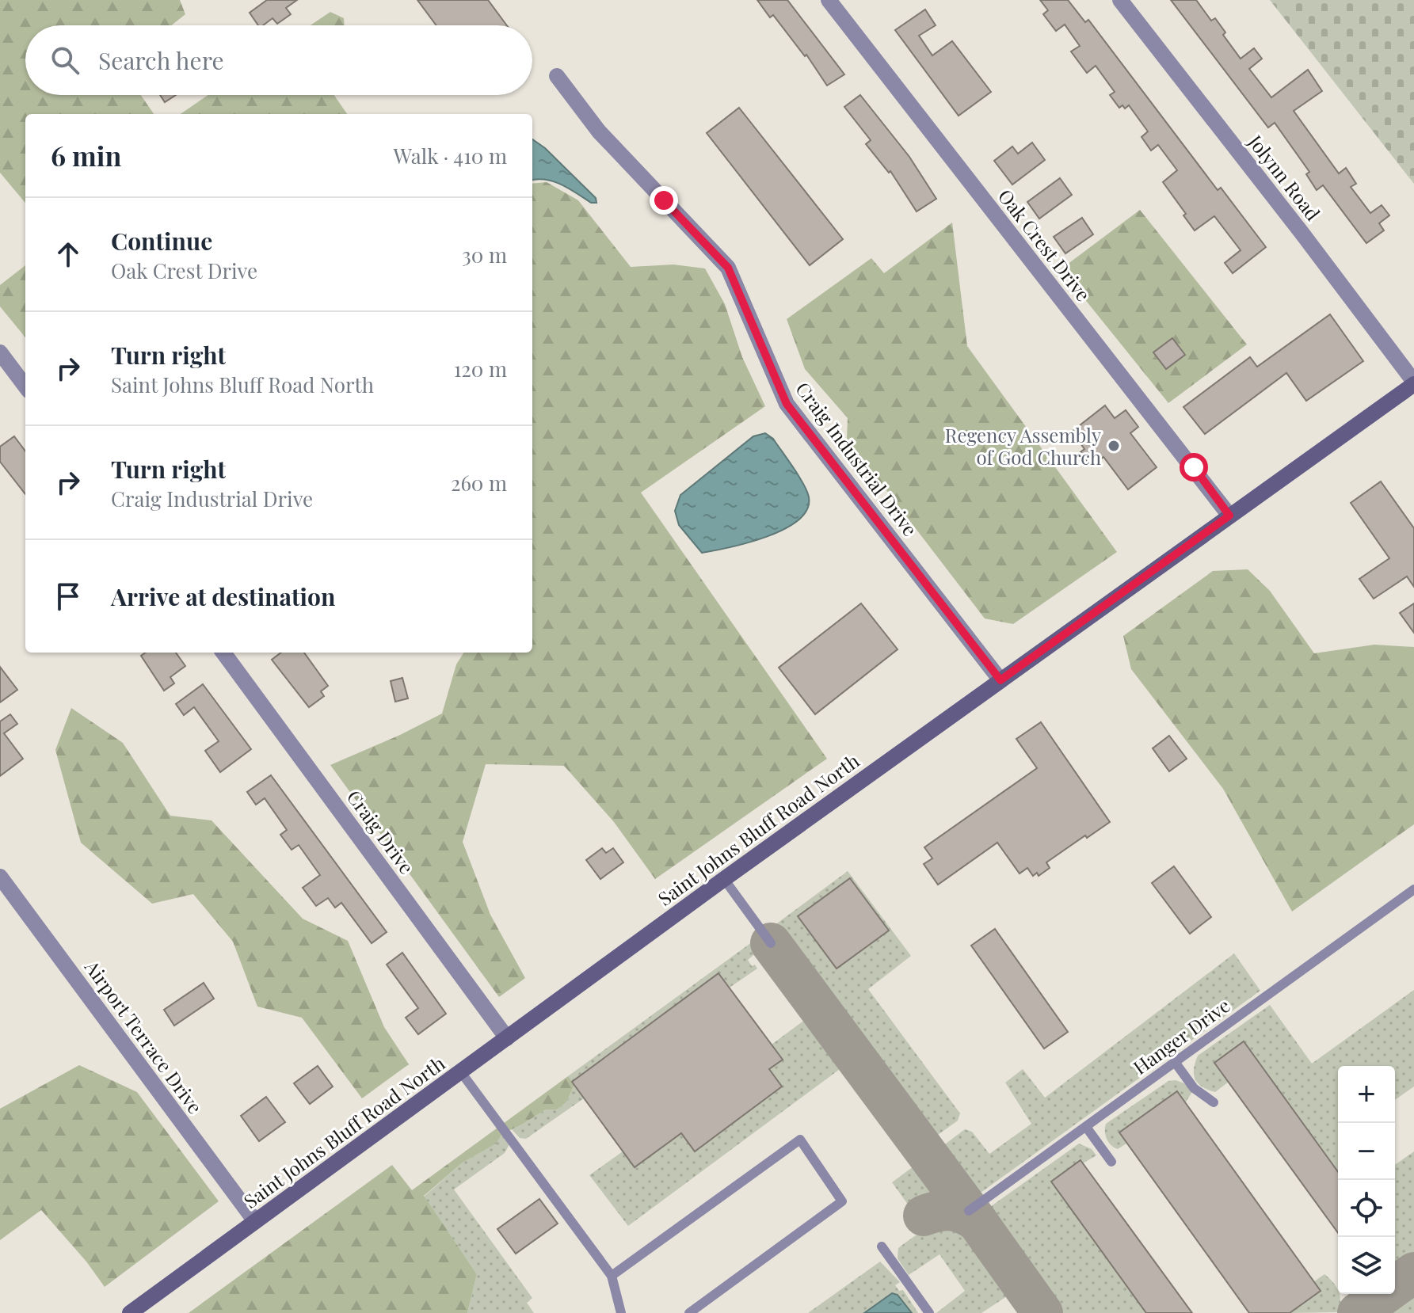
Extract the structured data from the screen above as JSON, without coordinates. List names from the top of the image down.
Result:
{
  "streets": {
    "main road": ["Saint Johns Bluff Road North"],
    "street": [
      "Jolynn Road",
      "Oak Crest Drive",
      "Craig Industrial Drive",
      "Craig Drive",
      "Airport Terrace Drive"
    ],
    "lane": ["Hanger Drive"]
  },
  "crossings": [
    ["Jolynn Road", "Saint Johns Bluff Road North"],
    ["Oak Crest Drive", "Saint Johns Bluff Road North"],
    ["Craig Industrial Drive", "Saint Johns Bluff Road North"],
    ["Saint Johns Bluff Road North", "Craig Drive"],
    ["Saint Johns Bluff Road North", "Airport Terrace Drive"]
  ],
  "places": ["Regency Assembly of God Church"],
  "page": {
    "search": "Search here",
    "heading": ["6 min", "Walk · 410 m"],
    "list": [
      ["Continue", "Oak Crest Drive", "30 m"],
      ["Turn right", "Saint Johns Bluff Road North", "120 m"],
      ["Turn right", "Craig Industrial Drive", "260 m"],
      "Arrive at destination"
    ],
    "map_buttons": ["+", "−"]
  }
}
